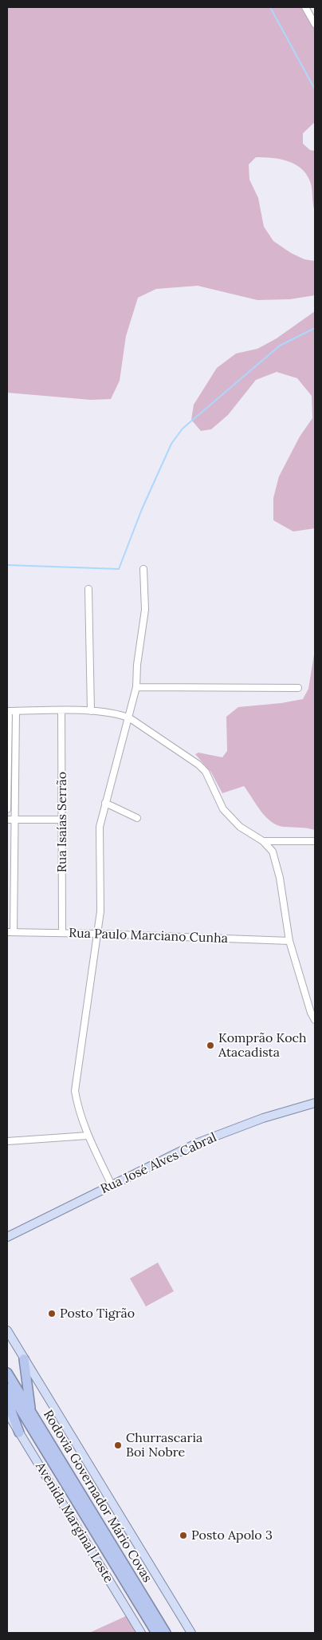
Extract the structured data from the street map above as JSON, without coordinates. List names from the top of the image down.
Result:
{
  "streets": {
    "highway": ["Rodovia Governador Mário Covas"],
    "main road": ["Rua José Alves Cabral", "Avenida Marginal Leste"],
    "street": ["Rua Isaías Serrão", "Rua Paulo Marciano Cunha"]
  },
  "crossings": [
    ["Rua Isaías Serrão", "Rua Paulo Marciano Cunha"]
  ],
  "places": [
    "Komprão Koch Atacadista",
    "Posto Tigrão",
    "Churrascaria Boi Nobre",
    "Posto Apolo 3"
  ]
}
